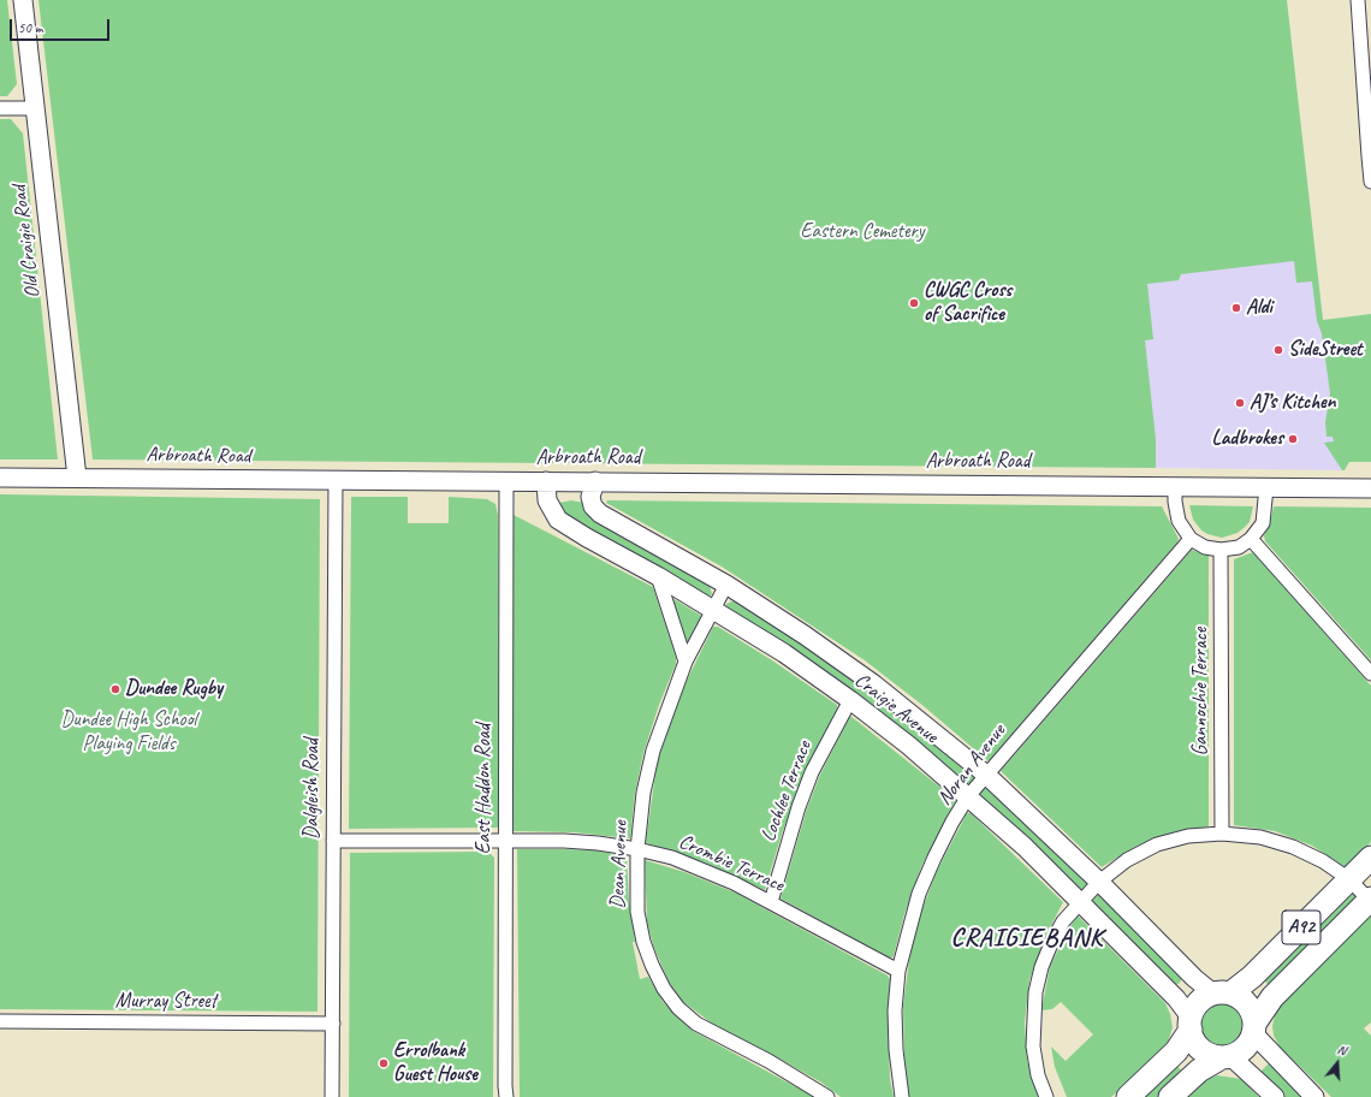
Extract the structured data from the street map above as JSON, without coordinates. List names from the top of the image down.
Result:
{
  "streets": {
    "highway": ["A92"],
    "street": [
      "Old Craigie Road",
      "Arbroath Road",
      "Gannochie Terrace",
      "Craigie Avenue",
      "Noran Avenue",
      "Dalgleish Road",
      "East Haddon Road",
      "Lochlee Terrace",
      "Crombie Terrace",
      "Dean Avenue",
      "Murray Street"
    ]
  },
  "crossings": [
    ["Old Craigie Road", "Arbroath Road"],
    ["Arbroath Road", "Craigie Avenue"],
    ["Arbroath Road", "Dalgleish Road"],
    ["Arbroath Road", "East Haddon Road"],
    ["Craigie Avenue", "Noran Avenue"],
    ["Craigie Avenue", "Lochlee Terrace"],
    ["Craigie Avenue", "Dean Avenue"],
    ["Craigie Avenue", "A92"],
    ["Noran Avenue", "Crombie Terrace"],
    ["Dalgleish Road", "Crombie Terrace"],
    ["Dalgleish Road", "Murray Street"],
    ["East Haddon Road", "Crombie Terrace"],
    ["Lochlee Terrace", "Crombie Terrace"],
    ["Crombie Terrace", "Dean Avenue"]
  ],
  "districts": ["CRAIGIEBANK"],
  "parks": ["Eastern Cemetery", "Dundee High School Playing Fields"],
  "places": [
    "CWGC Cross of Sacrifice",
    "Aldi",
    "SideStreet",
    "AJ’s Kitchen",
    "Ladbrokes",
    "Dundee Rugby",
    "Errolbank Guest House"
  ],
  "scale_bar": "50 m",
  "north": "top"
}
